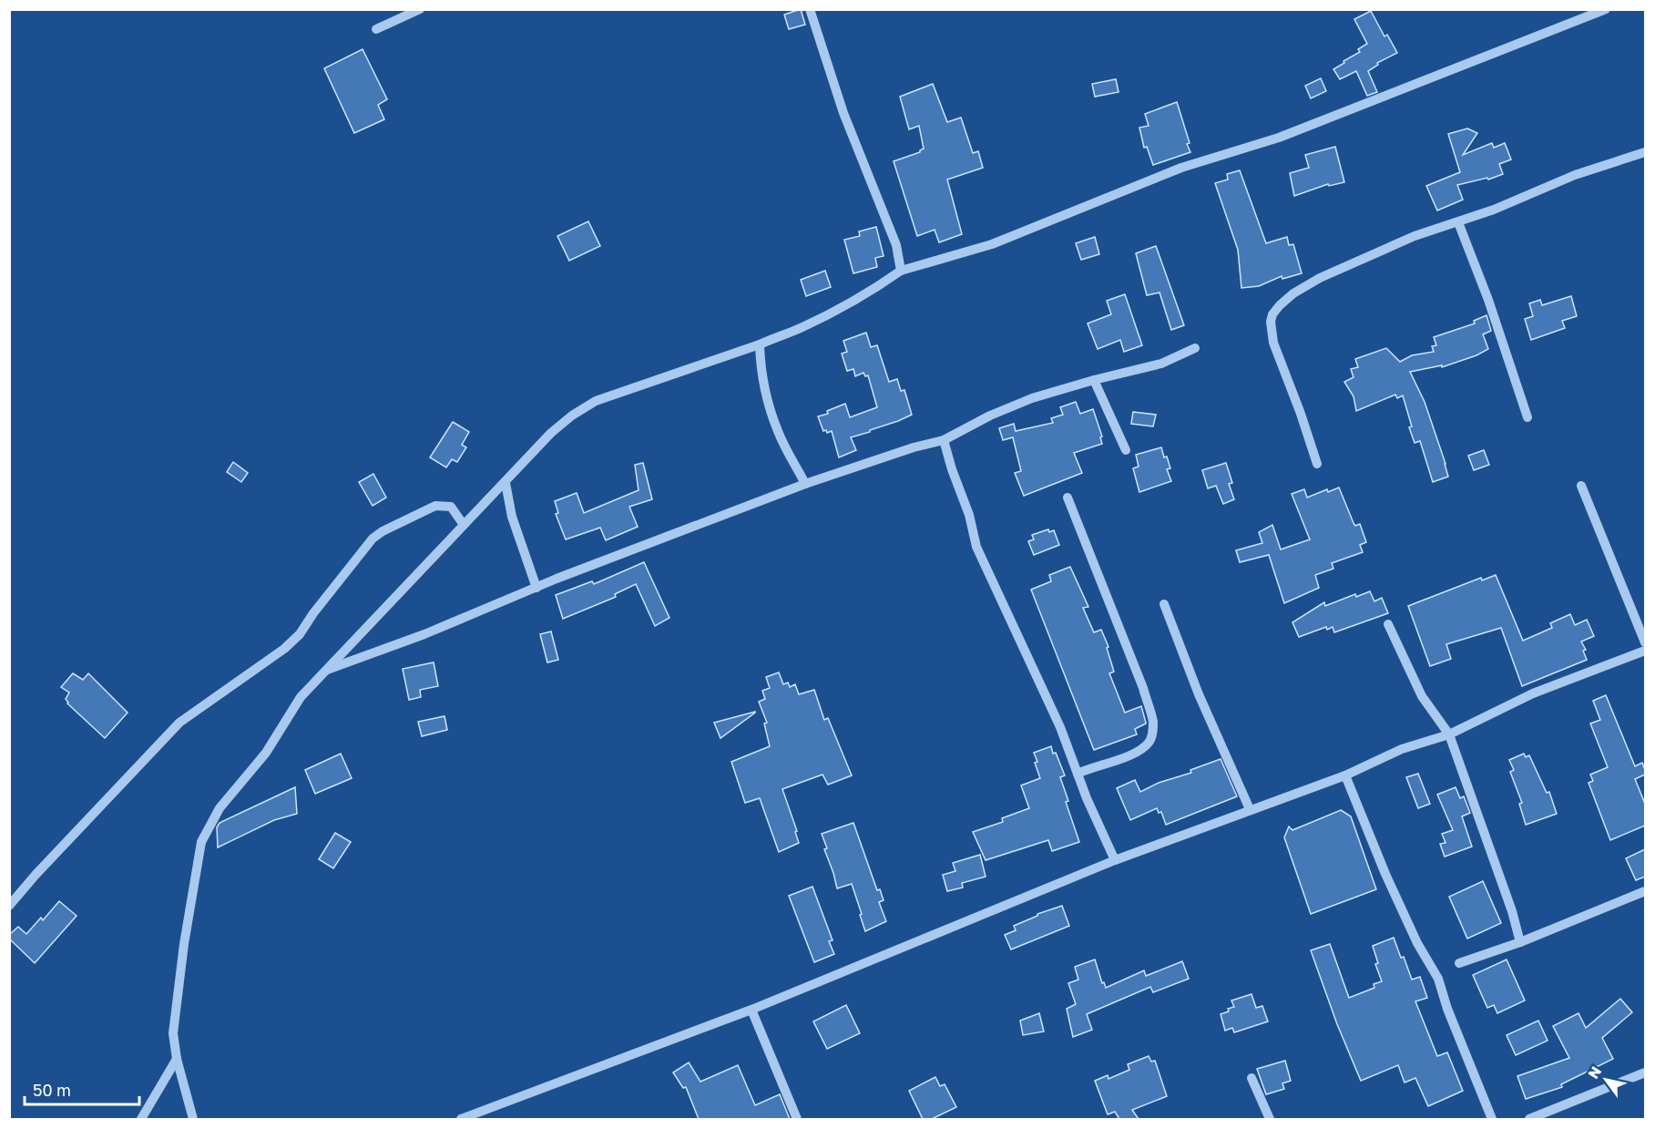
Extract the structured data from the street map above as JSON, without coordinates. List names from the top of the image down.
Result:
{
  "scale_bar": "50 m",
  "north": "top left"
}
